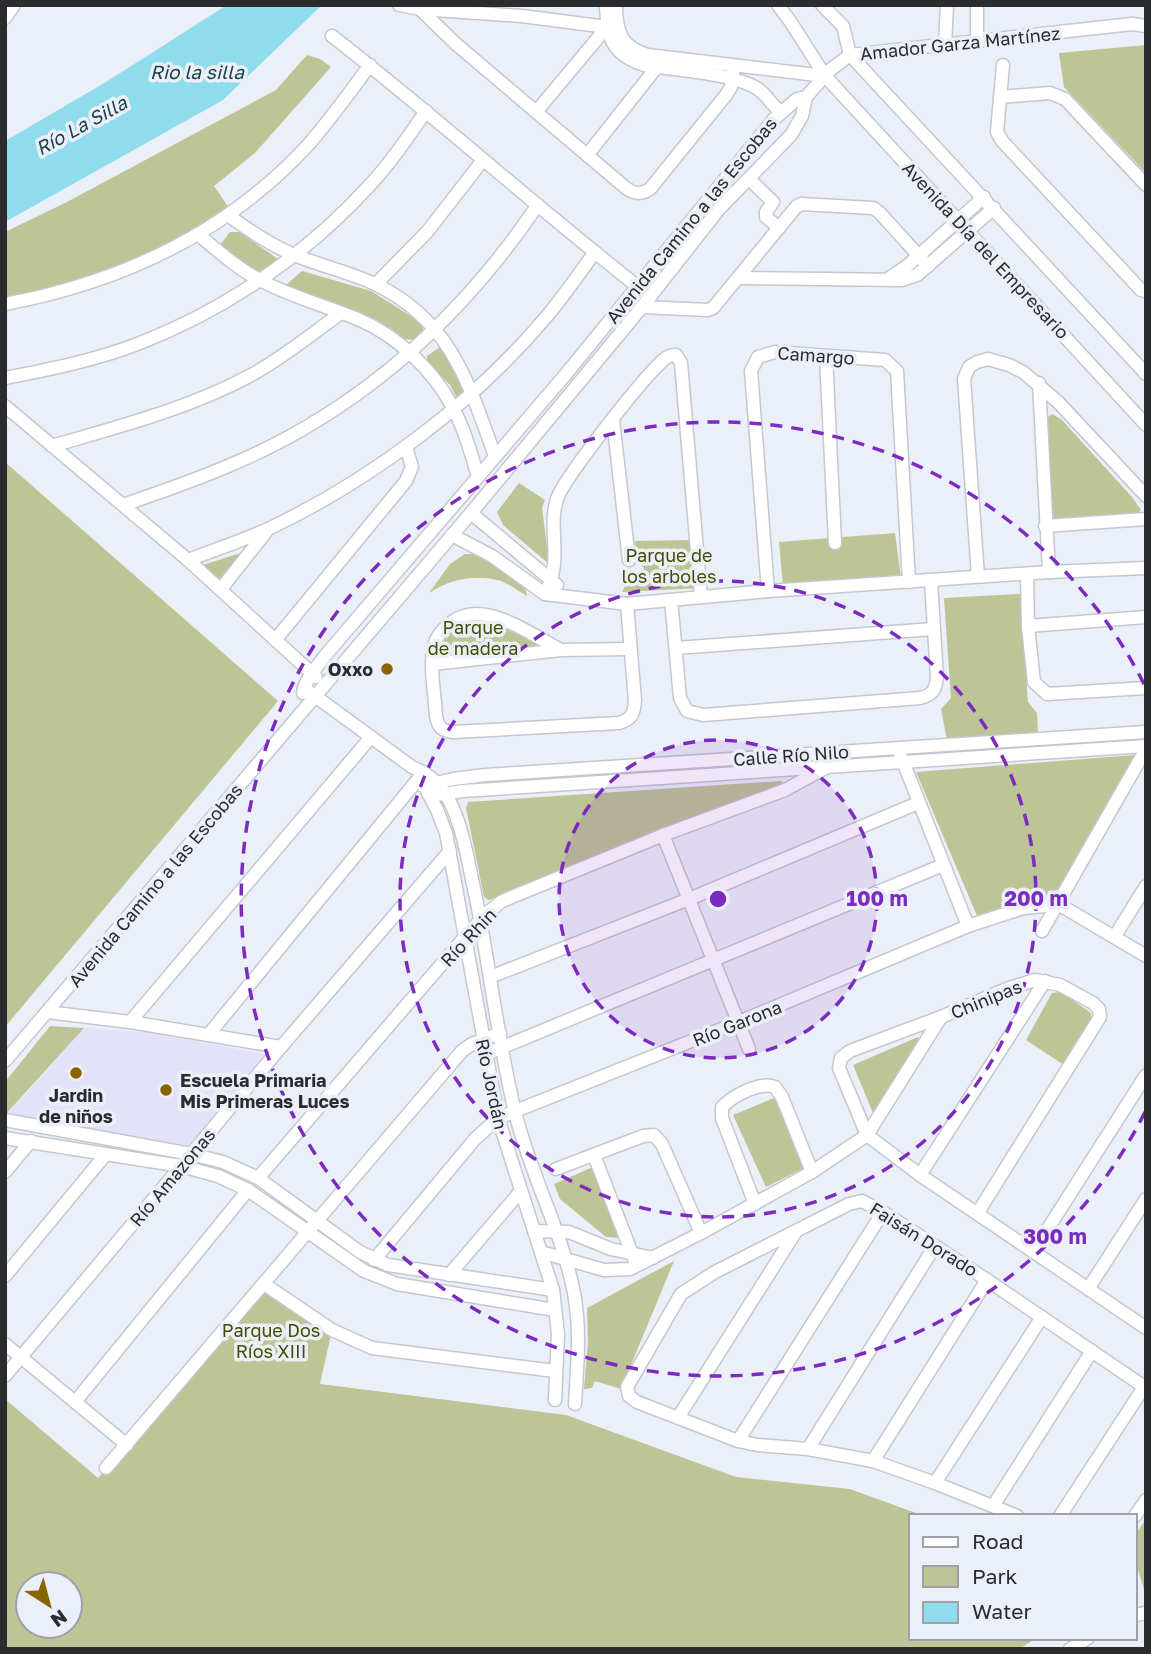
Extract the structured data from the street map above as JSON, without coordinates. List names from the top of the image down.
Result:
{
  "streets": {
    "street": [
      "Amador Garza Martínez",
      "Avenida Camino a las Escobas",
      "Avenida Día del Empresario",
      "Camargo",
      "Calle Río Nilo",
      "Río Rhin",
      "Chinipas",
      "Río Garona",
      "Río Jordán",
      "Río Amazonas",
      "Faisán Dorado"
    ]
  },
  "crossings": [
    ["Amador Garza Martínez", "Avenida Camino a las Escobas"],
    ["Amador Garza Martínez", "Avenida Día del Empresario"],
    ["Calle Río Nilo", "Río Rhin"],
    ["Calle Río Nilo", "Río Jordán"],
    ["Río Rhin", "Río Jordán"],
    ["Río Garona", "Río Jordán"],
    ["Río Jordán", "Río Amazonas"]
  ],
  "water": ["Rio la silla", "Río La Silla"],
  "parks": ["Parque de los arboles", "Parque de madera", "Parque Dos Ríos XIII"],
  "places": ["Oxxo", "Jardin de niños", "Escuela Primaria Mis Primeras Luces"],
  "legend": ["Road", "Park", "Water"],
  "north": "bottom right",
  "rings": ["100 m", "200 m", "300 m"]
}
